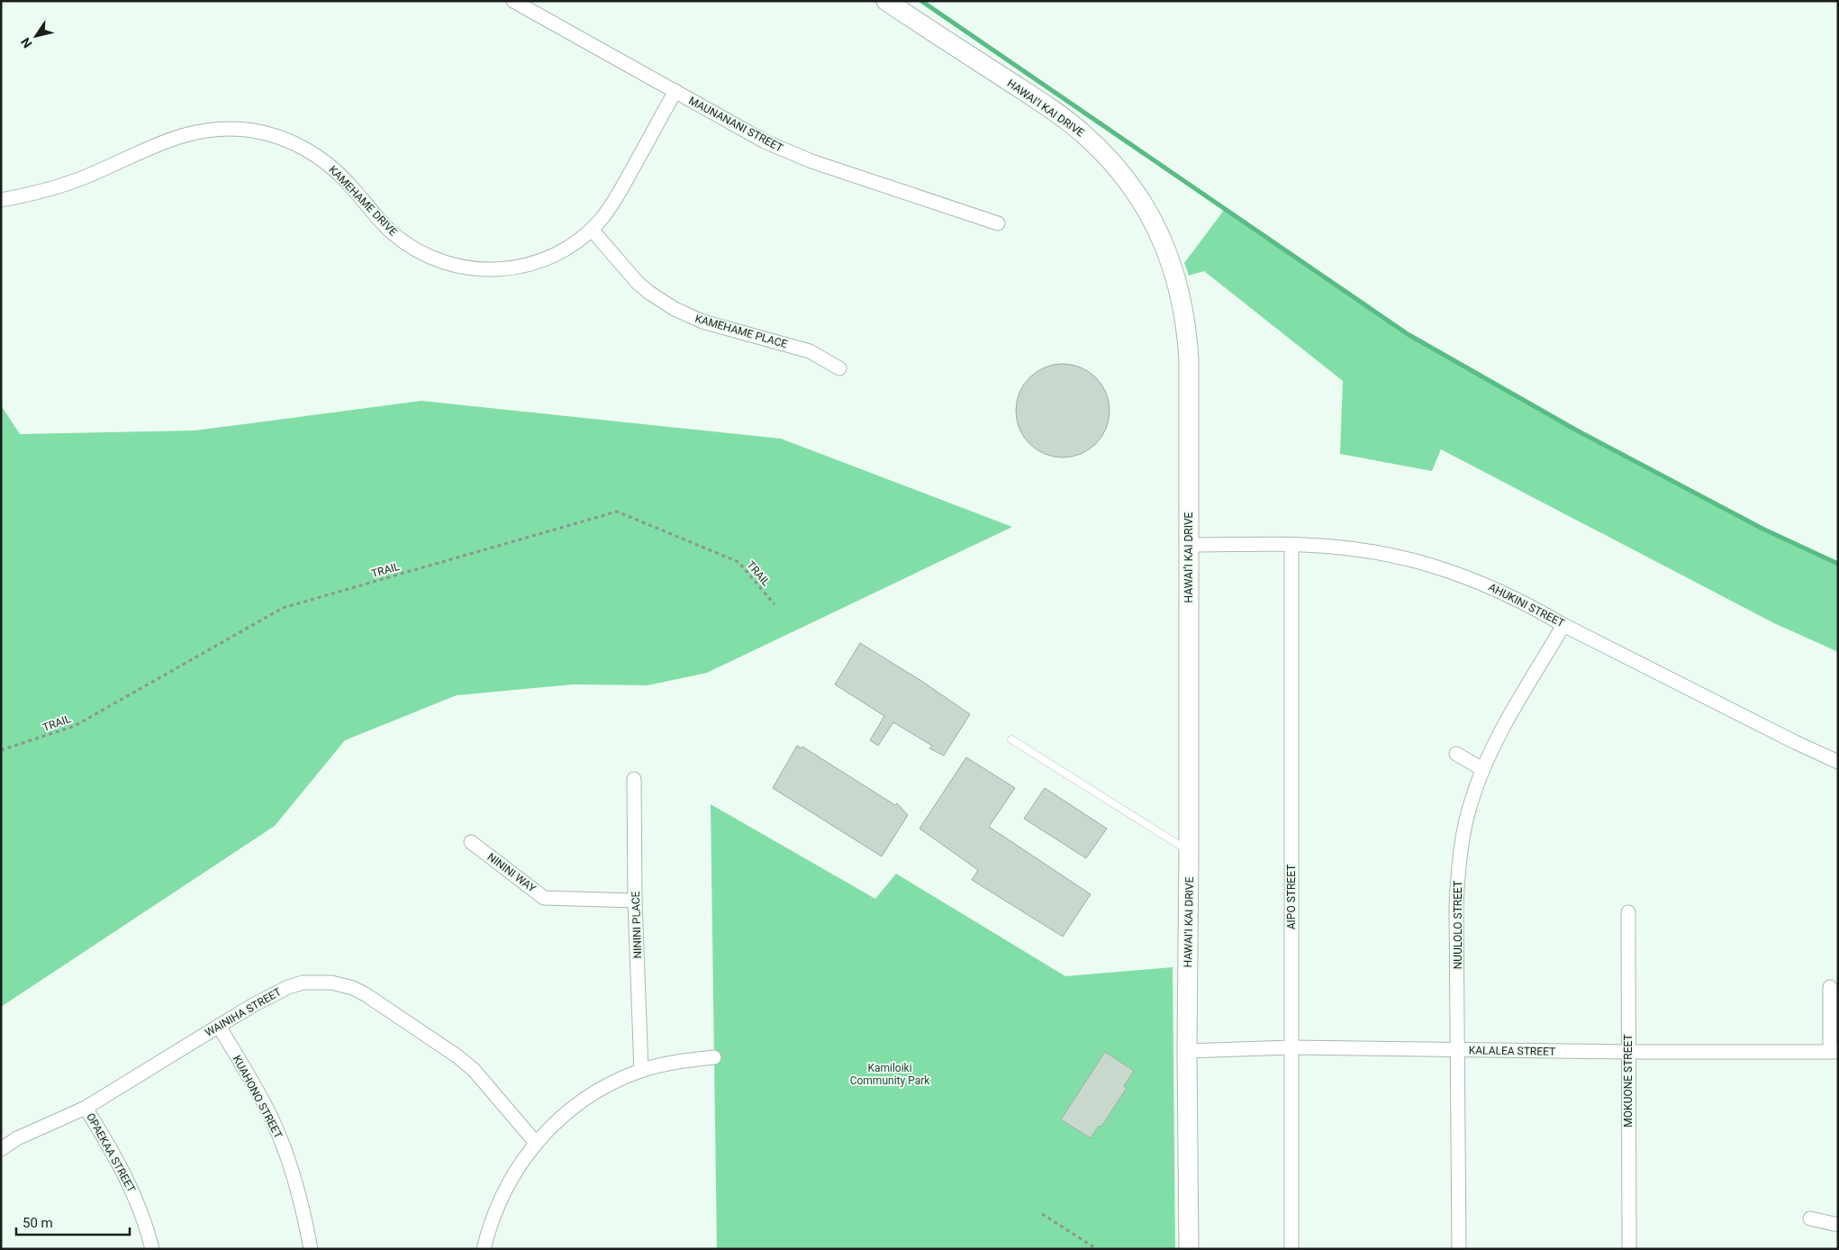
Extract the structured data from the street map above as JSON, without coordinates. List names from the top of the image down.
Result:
{
  "streets": {
    "main road": ["HAWAI’I KAI DRIVE"],
    "street": [
      "MAUNANANI STREET",
      "KAMEHAME DRIVE",
      "KAMEHAME PLACE",
      "AHUKINI STREET",
      "NININI WAY",
      "AIPO STREET",
      "NININI PLACE",
      "NUULOLO STREET",
      "WAINIHA STREET",
      "KALALEA STREET",
      "MOKUONE STREET",
      "KUAHONO STREET",
      "OPAEKAA STREET"
    ],
    "path": ["TRAIL"]
  },
  "crossings": [
    ["HAWAI’I KAI DRIVE", "AHUKINI STREET"],
    ["HAWAI’I KAI DRIVE", "KALALEA STREET"],
    ["MAUNANANI STREET", "KAMEHAME DRIVE"],
    ["KAMEHAME DRIVE", "KAMEHAME PLACE"],
    ["AHUKINI STREET", "AIPO STREET"],
    ["AHUKINI STREET", "NUULOLO STREET"],
    ["NININI WAY", "NININI PLACE"],
    ["AIPO STREET", "KALALEA STREET"],
    ["NUULOLO STREET", "KALALEA STREET"],
    ["WAINIHA STREET", "KUAHONO STREET"],
    ["WAINIHA STREET", "OPAEKAA STREET"],
    ["KALALEA STREET", "MOKUONE STREET"]
  ],
  "parks": ["Kamiloiki Community Park"],
  "scale_bar": "50 m",
  "north": "bottom left"
}
